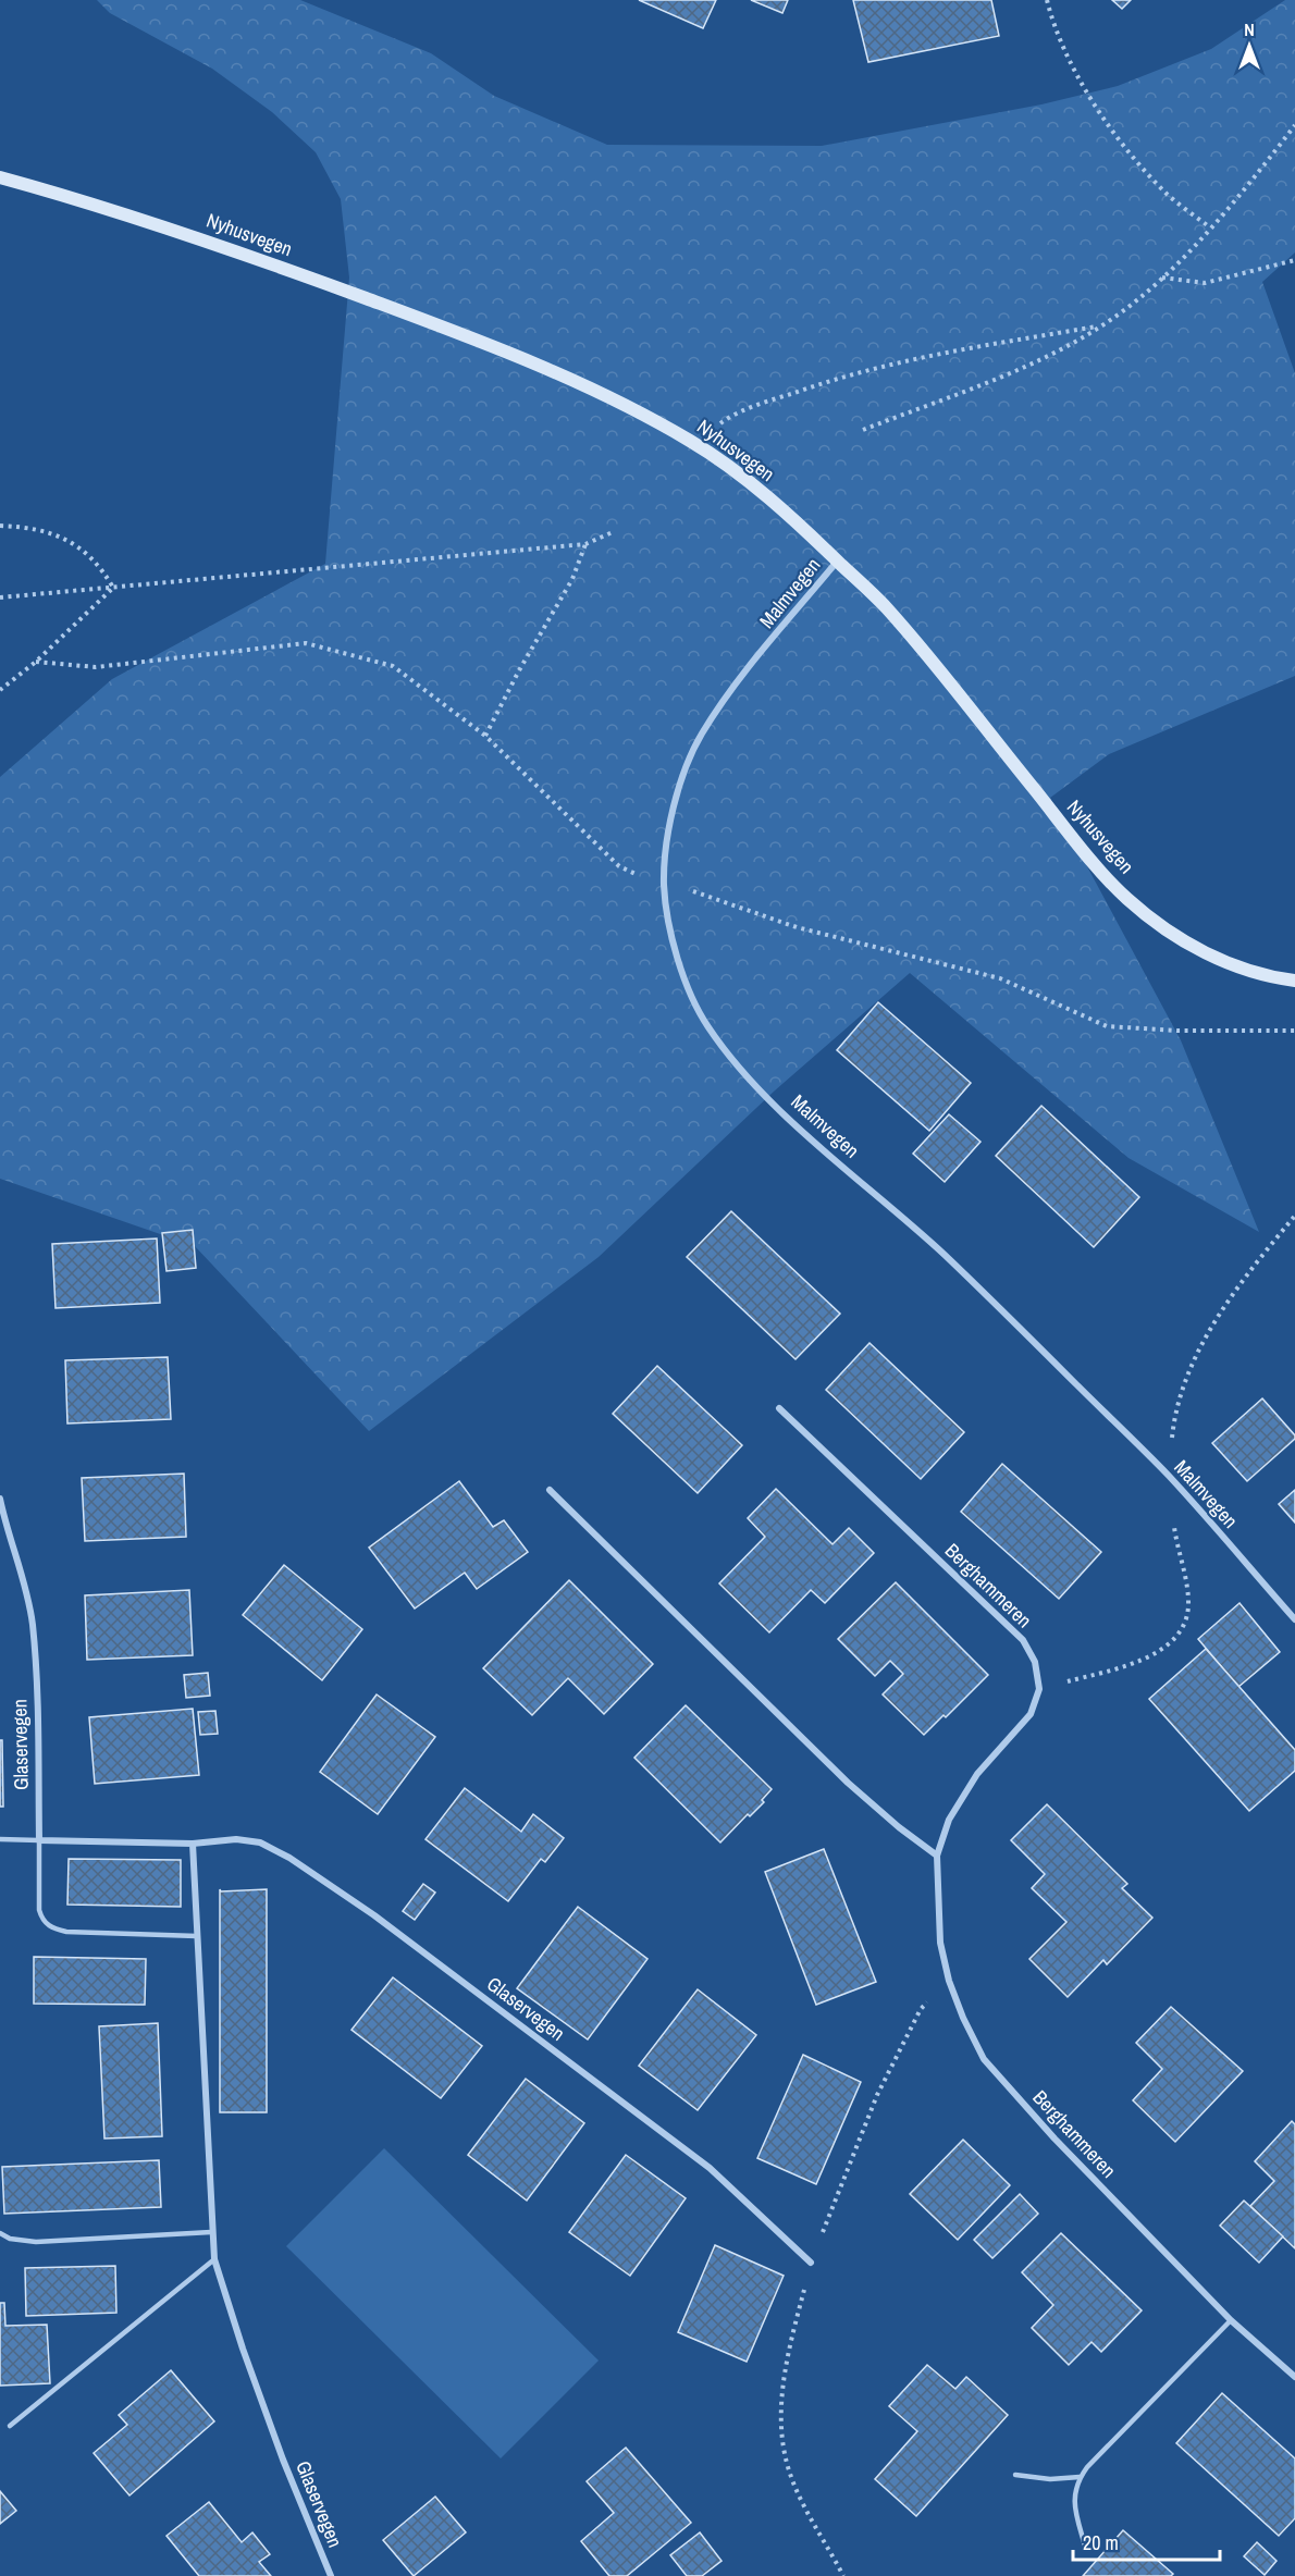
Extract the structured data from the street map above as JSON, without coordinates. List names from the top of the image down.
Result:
{
  "streets": {
    "street": [
      "Nyhusvegen",
      "Malmvegen",
      "Berghammeren",
      "Glaservegen"
    ]
  },
  "crossings": [
    ["Nyhusvegen", "Malmvegen"]
  ],
  "scale_bar": "20 m",
  "north": "top"
}
